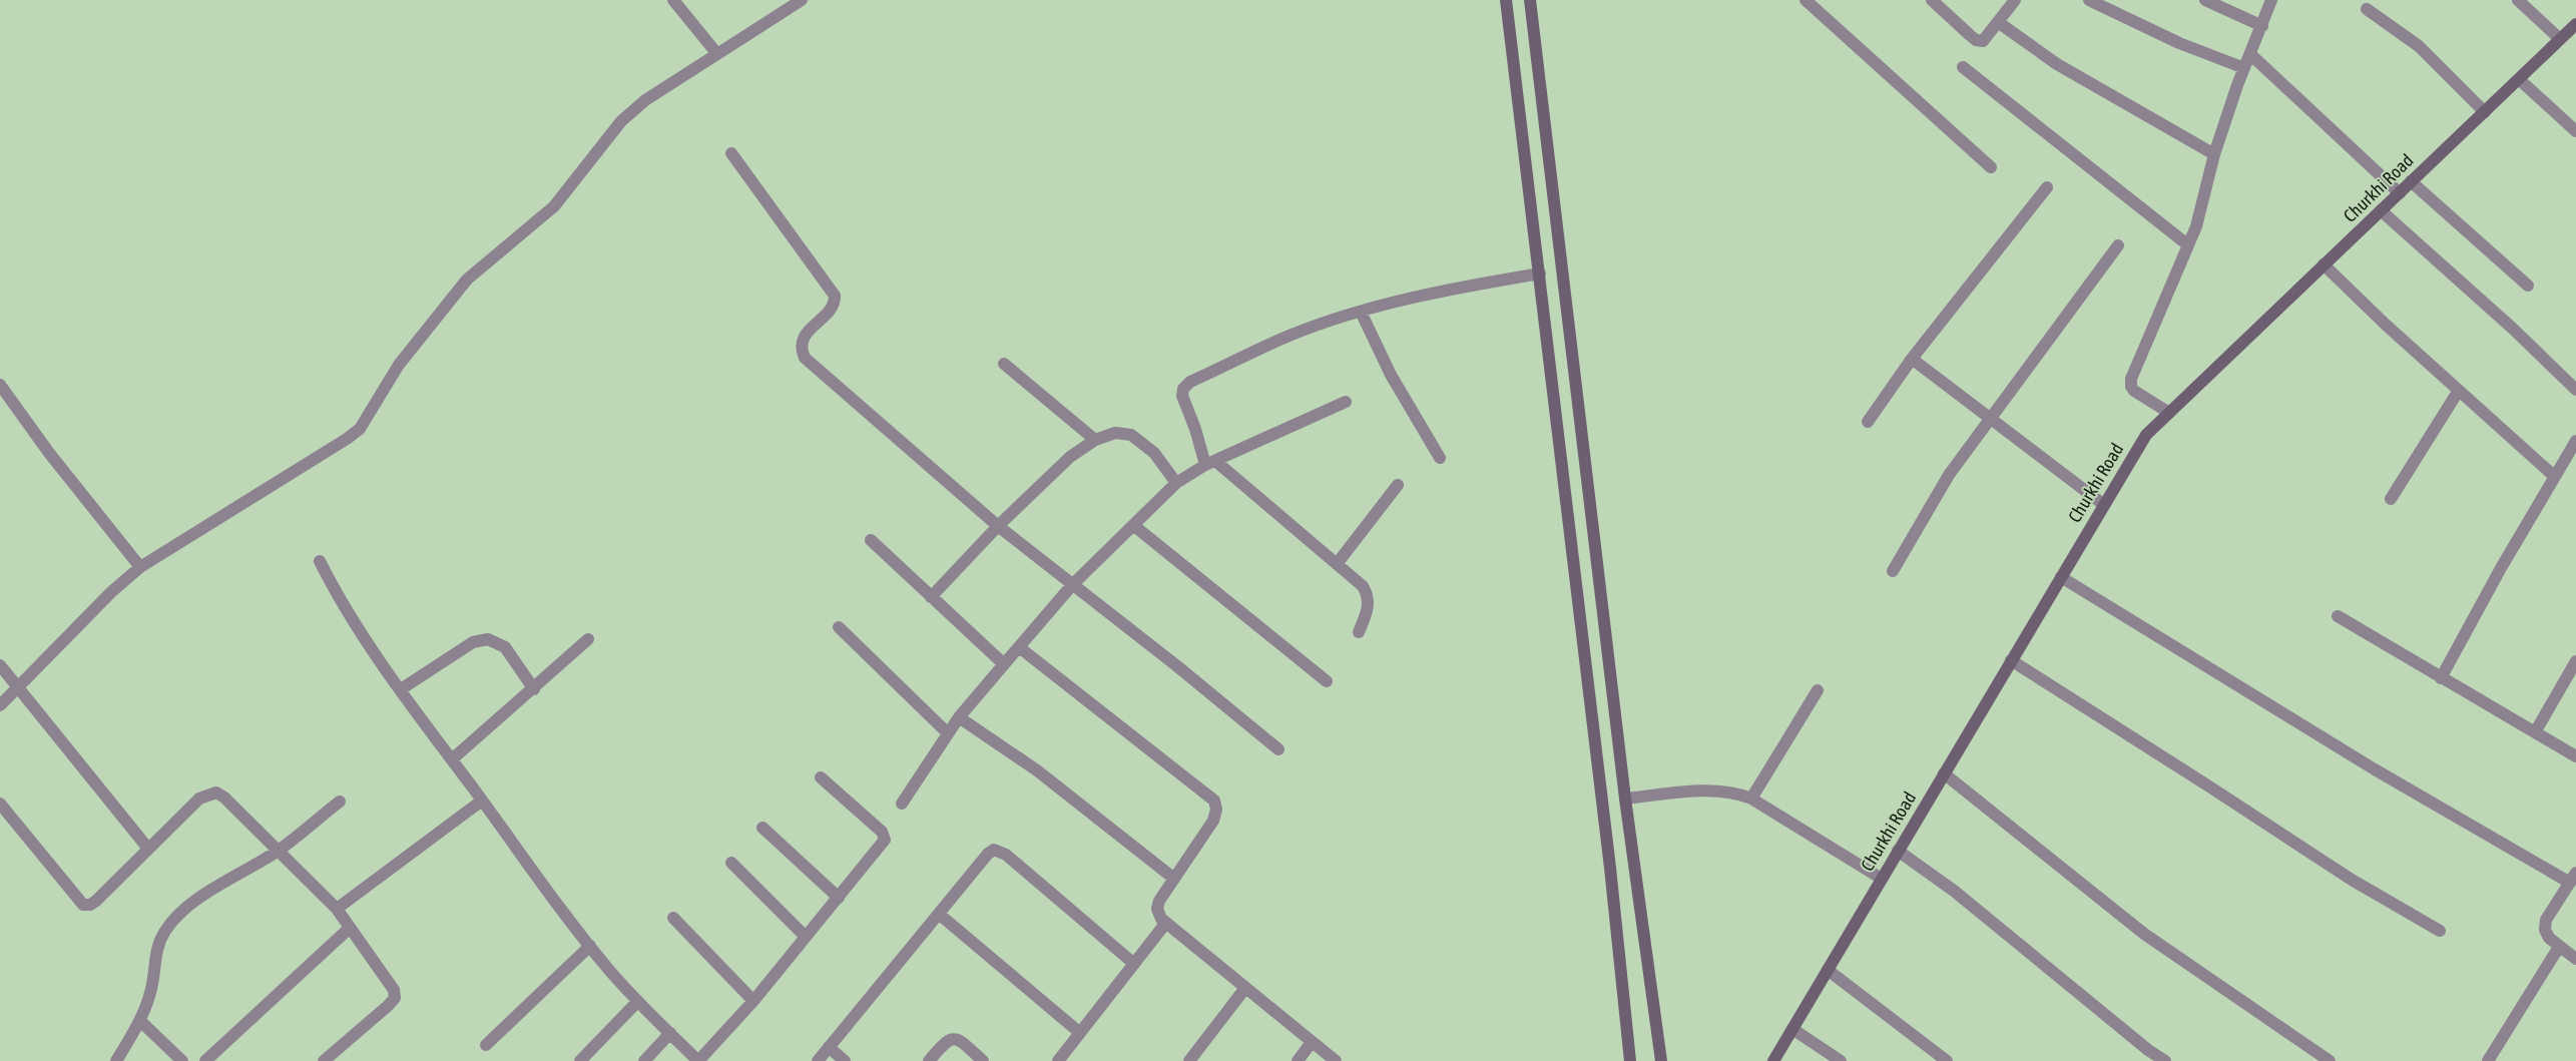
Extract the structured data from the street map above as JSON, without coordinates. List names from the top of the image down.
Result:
{
  "streets": {
    "street": ["Churkhi Road"]
  }
}
